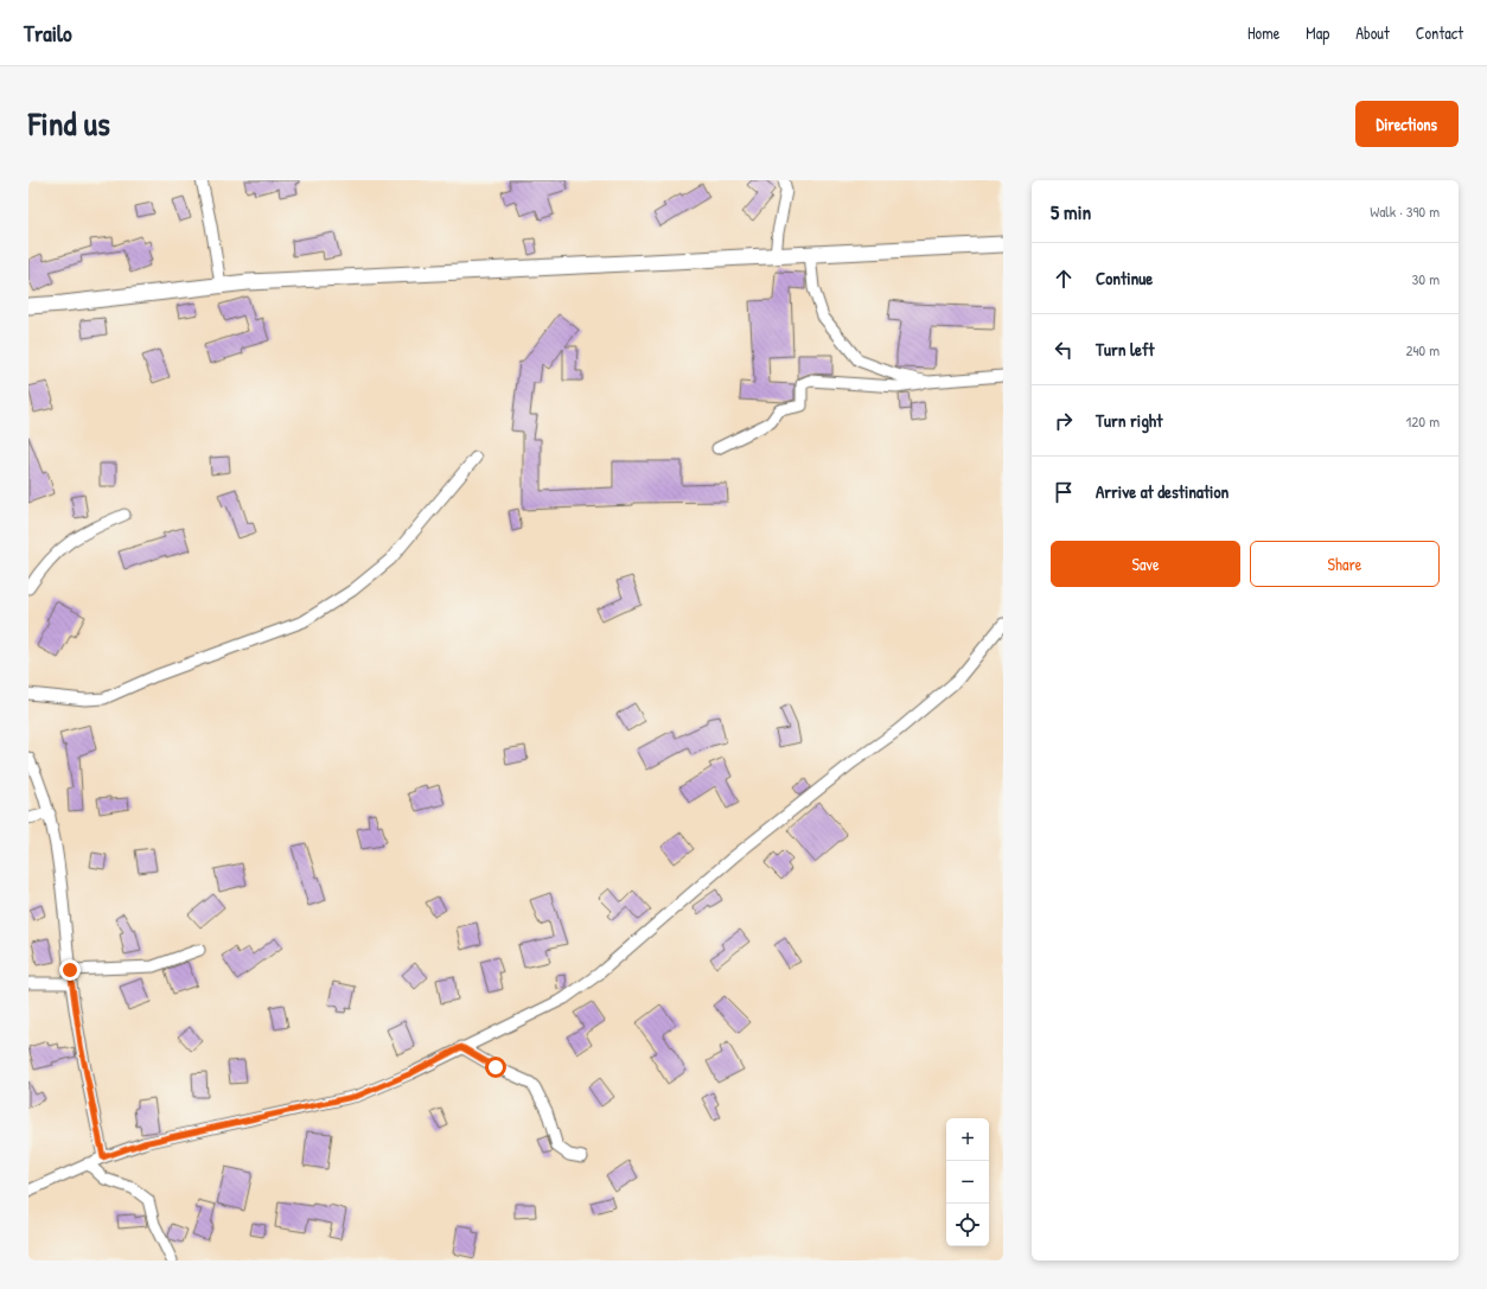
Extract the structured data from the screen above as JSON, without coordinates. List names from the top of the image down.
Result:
{
  "page": {
    "header": "Trailo",
    "nav": [
      "Home",
      "Map",
      "About",
      "Contact"
    ],
    "title": "Find us",
    "buttons": [
      "Directions",
      ["Save", "Share"]
    ],
    "heading": ["5 min", "Walk · 390 m"],
    "list": [
      ["Continue", "30 m"],
      ["Turn left", "240 m"],
      ["Turn right", "120 m"],
      "Arrive at destination"
    ],
    "map_buttons": ["+", "−"]
  }
}
